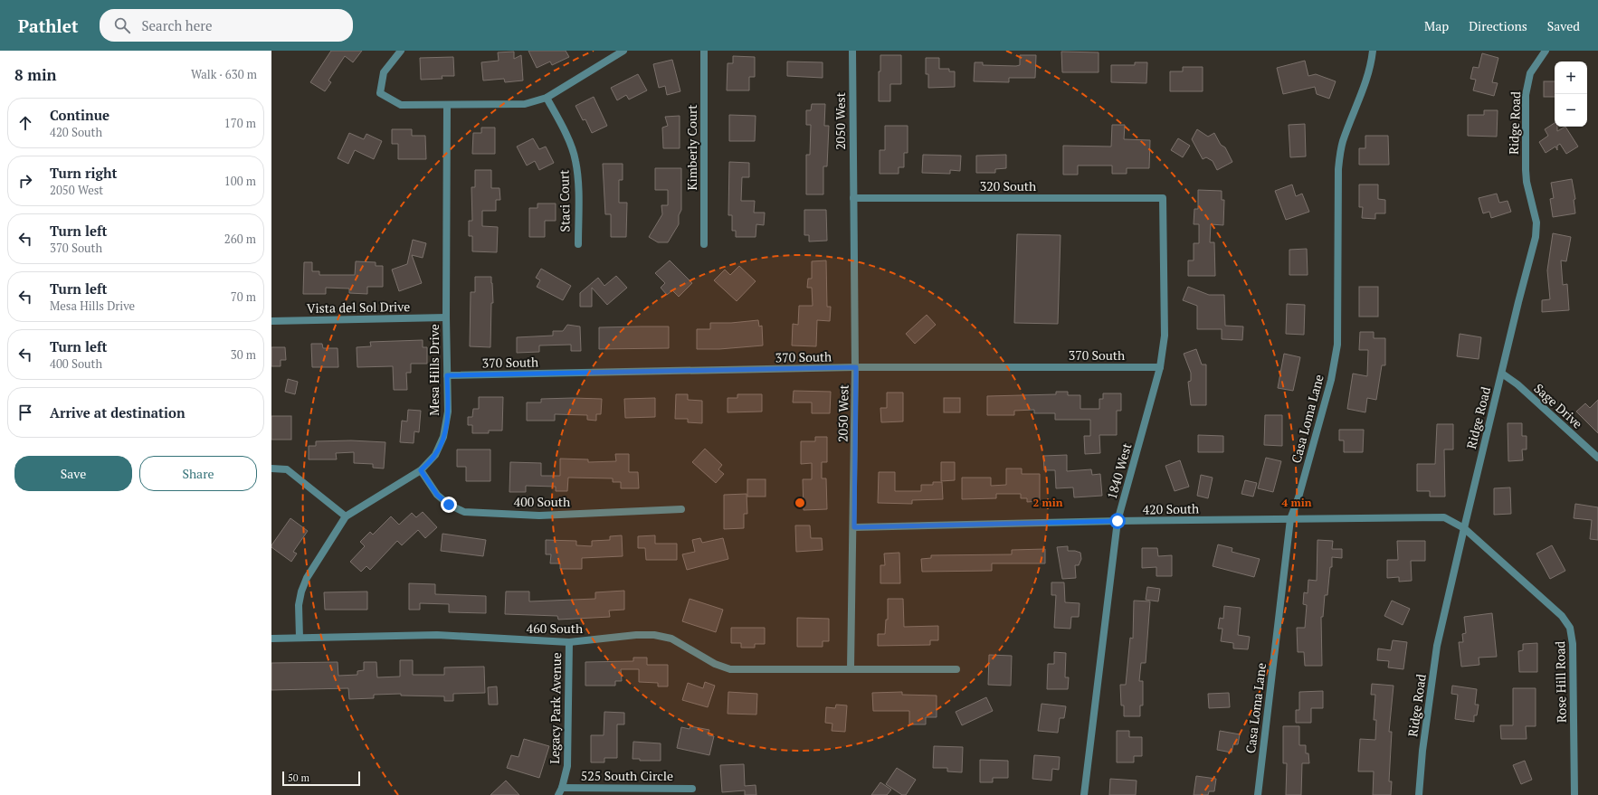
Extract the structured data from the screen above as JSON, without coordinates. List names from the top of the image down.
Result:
{
  "streets": {
    "street": [
      "2050 West",
      "Ridge Road",
      "Kimberly Court",
      "320 South",
      "Staci Court",
      "Vista del Sol Drive",
      "370 South",
      "Mesa Hills Drive",
      "Sage Drive",
      "Casa Loma Lane",
      "1840 West",
      "400 South",
      "420 South",
      "460 South",
      "Rose Hill Road",
      "Legacy Park Avenue",
      "525 South Circle"
    ]
  },
  "crossings": [
    ["2050 West", "320 South"],
    ["2050 West", "370 South"],
    ["2050 West", "420 South"],
    ["2050 West", "460 South"],
    ["Ridge Road", "Sage Drive"],
    ["Ridge Road", "420 South"],
    ["Ridge Road", "Rose Hill Road"],
    ["320 South", "1840 West"],
    ["Vista del Sol Drive", "Mesa Hills Drive"],
    ["370 South", "Mesa Hills Drive"],
    ["370 South", "1840 West"],
    ["Mesa Hills Drive", "400 South"],
    ["Mesa Hills Drive", "460 South"],
    ["Casa Loma Lane", "420 South"],
    ["1840 West", "420 South"],
    ["420 South", "Rose Hill Road"],
    ["460 South", "Legacy Park Avenue"],
    ["Legacy Park Avenue", "525 South Circle"]
  ],
  "scale_bar": "50 m",
  "page": {
    "header": "Pathlet",
    "search": "Search here",
    "nav": ["Map", "Directions", "Saved"],
    "heading": ["8 min", "Walk · 630 m"],
    "map_buttons": ["+", "−"],
    "list": [
      ["Continue", "420 South", "170 m"],
      ["Turn right", "2050 West", "100 m"],
      ["Turn left", "370 South", "260 m"],
      ["Turn left", "Mesa Hills Drive", "70 m"],
      ["Turn left", "400 South", "30 m"],
      "Arrive at destination"
    ],
    "buttons": ["Save", "Share"],
    "scale": "50 m"
  },
  "rings": ["2 min", "4 min"]
}
